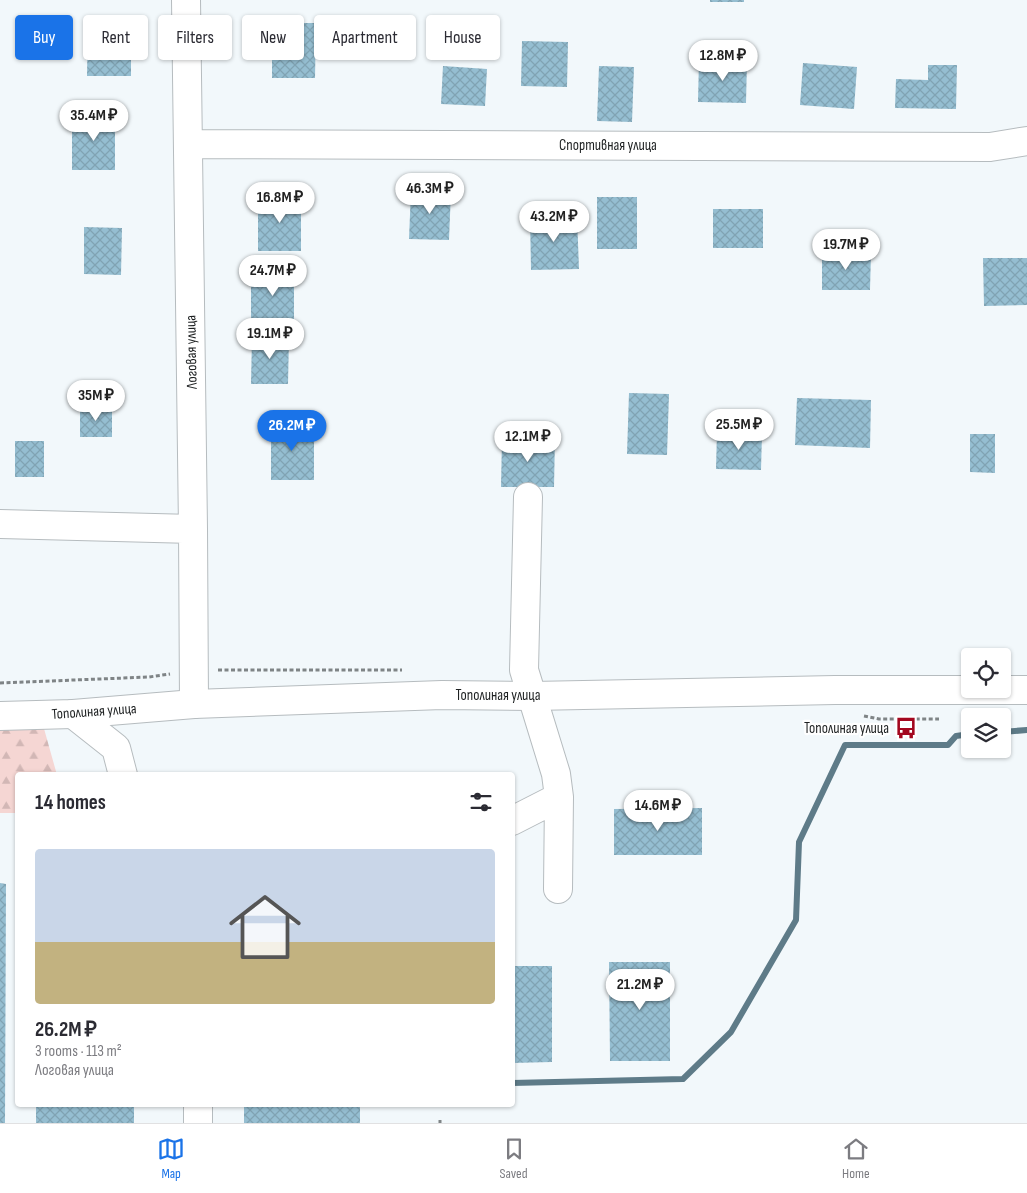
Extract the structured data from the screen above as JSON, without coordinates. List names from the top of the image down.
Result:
{
  "streets": {
    "street": ["Спортивная улица", "Логовая улица", "Тополиная улица"]
  },
  "crossings": [
    ["Спортивная улица", "Логовая улица"],
    ["Логовая улица", "Тополиная улица"]
  ],
  "places": {
    "bus stop": ["Тополиная улица"]
  },
  "page": {
    "chip": [
      "Buy",
      "Rent",
      "Filters",
      "New",
      "Apartment",
      "House"
    ],
    "price": [
      "12.8M ₽",
      "35.4M ₽",
      "46.3M ₽",
      "16.8M ₽",
      "43.2M ₽",
      "19.7M ₽",
      "24.7M ₽",
      "19.1M ₽",
      "35M ₽",
      "25.5M ₽",
      "26.2M ₽",
      "12.1M ₽",
      "14.6M ₽",
      "21.2M ₽"
    ],
    "heading": "14 homes",
    "list": [
      {
        "name": "26.2M ₽",
        "note": "3 rooms · 113 m² · Логовая улица"
      }
    ],
    "tabs": ["Map", "Saved", "Home"]
  }
}
